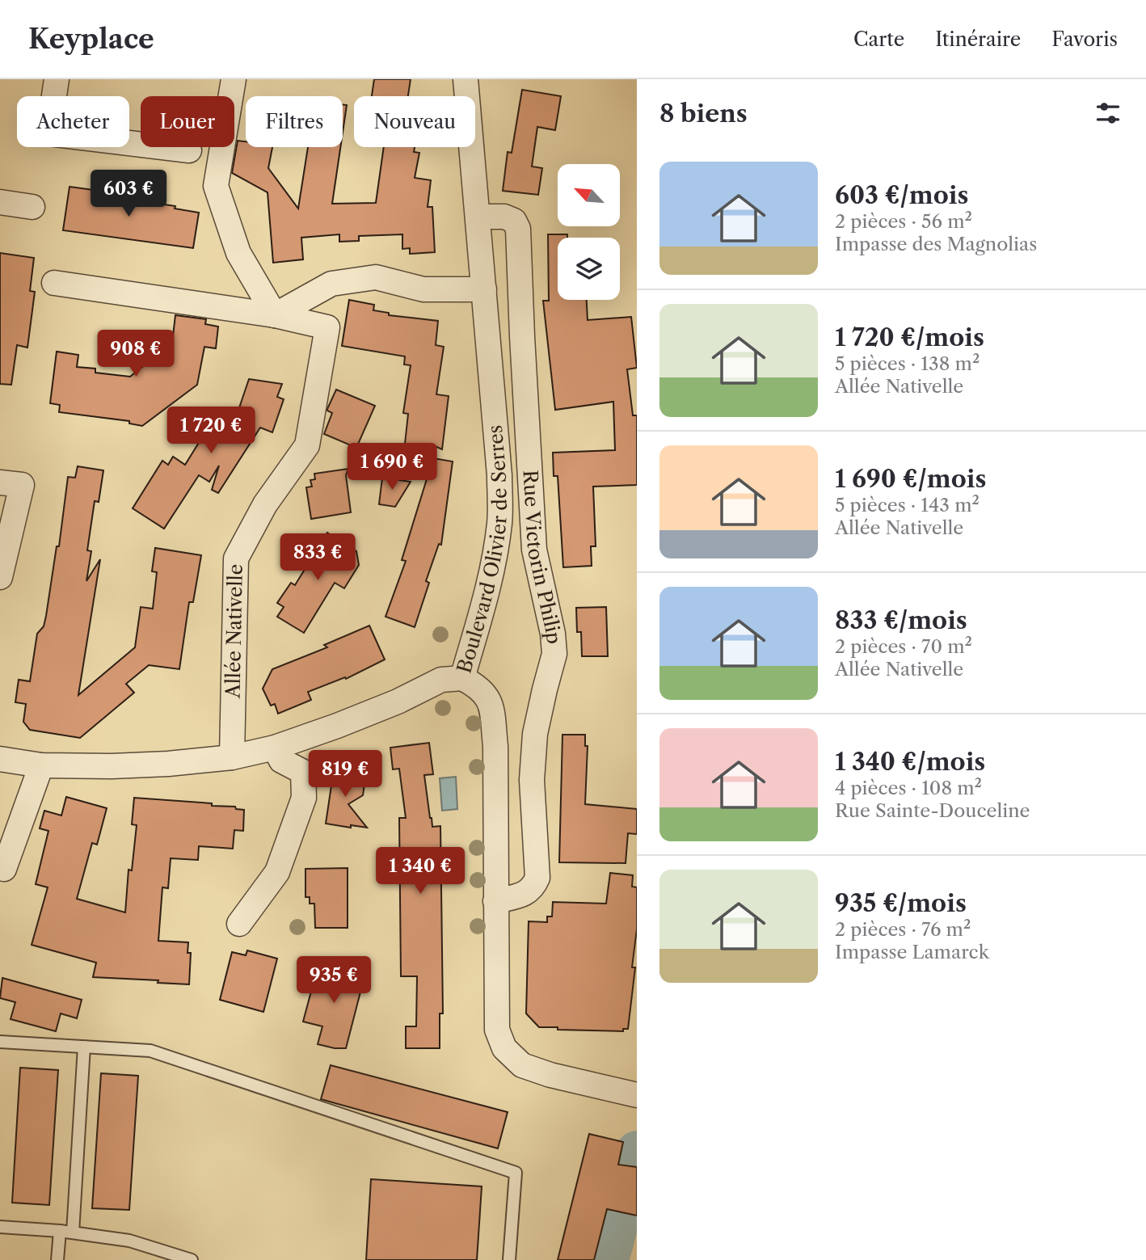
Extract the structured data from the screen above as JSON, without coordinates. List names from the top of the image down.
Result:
{
  "streets": {
    "street": ["Boulevard Olivier de Serres", "Rue Victorin Philip", "Allée Nativelle"]
  },
  "crossings": [
    ["Boulevard Olivier de Serres", "Rue Victorin Philip"],
    ["Boulevard Olivier de Serres", "Allée Nativelle"]
  ],
  "north": "top left",
  "page": {
    "header": "Keyplace",
    "nav": ["Carte", "Itinéraire", "Favoris"],
    "heading": "8 biens",
    "chip": [
      "Acheter",
      "Louer",
      "Filtres",
      "Nouveau"
    ],
    "list": [
      {
        "name": "603 €/mois",
        "note": "2 pièces · 56 m² · Impasse des Magnolias"
      },
      {
        "name": "1 720 €/mois",
        "note": "5 pièces · 138 m² · Allée Nativelle"
      },
      {
        "name": "1 690 €/mois",
        "note": "5 pièces · 143 m² · Allée Nativelle"
      },
      {
        "name": "833 €/mois",
        "note": "2 pièces · 70 m² · Allée Nativelle"
      },
      {
        "name": "1 340 €/mois",
        "note": "4 pièces · 108 m² · Rue Sainte-Douceline"
      },
      {
        "name": "935 €/mois",
        "note": "2 pièces · 76 m² · Impasse Lamarck"
      }
    ],
    "price": [
      "603 €",
      "908 €",
      "1 720 €",
      "1 690 €",
      "833 €",
      "819 €",
      "1 340 €",
      "935 €"
    ]
  }
}
